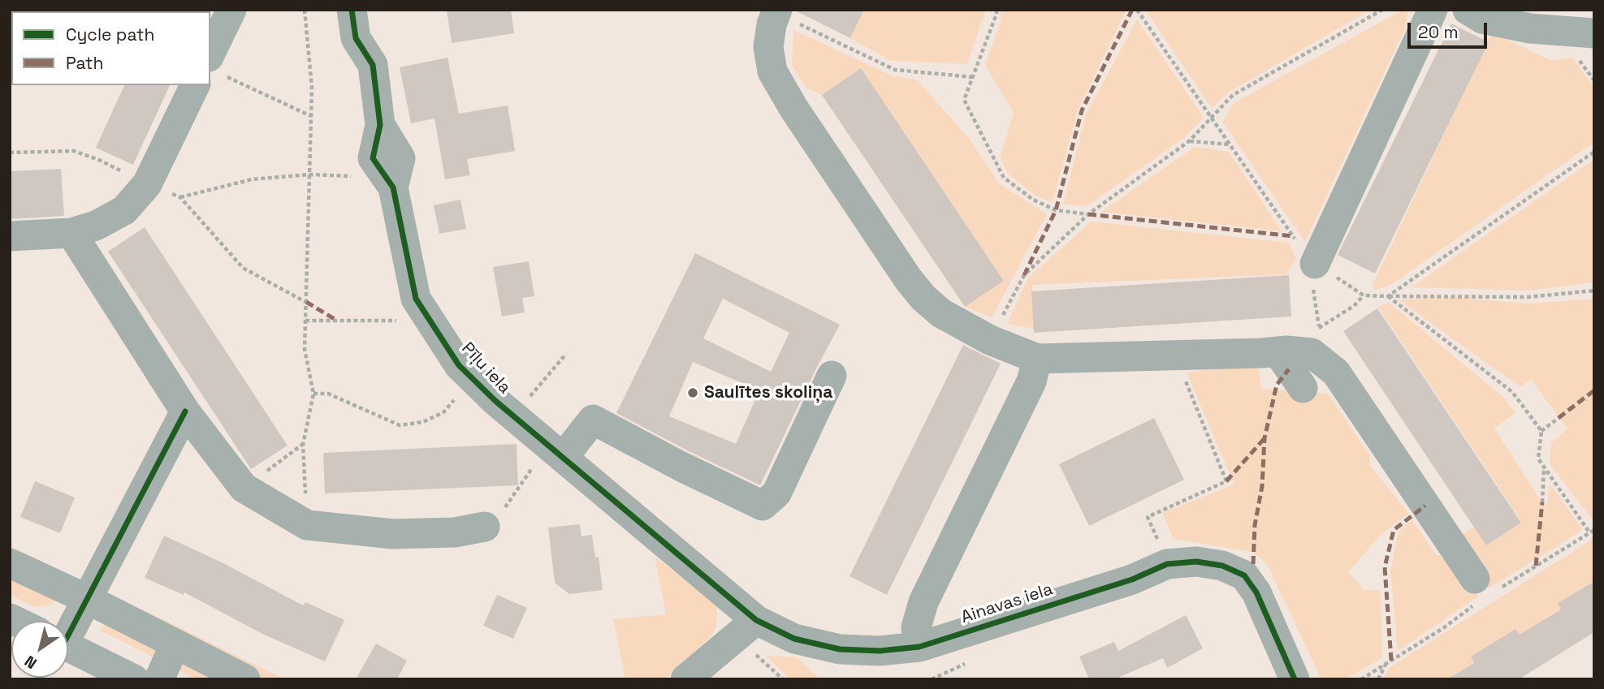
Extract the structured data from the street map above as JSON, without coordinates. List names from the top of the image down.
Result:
{
  "streets": {
    "street": ["Pīļu iela", "Ainavas iela"]
  },
  "crossings": [
    ["Pīļu iela", "Ainavas iela"]
  ],
  "places": ["Saulītes skoliņa"],
  "legend": ["Cycle path", "Path"],
  "scale_bar": "20 m",
  "north": "bottom left"
}
